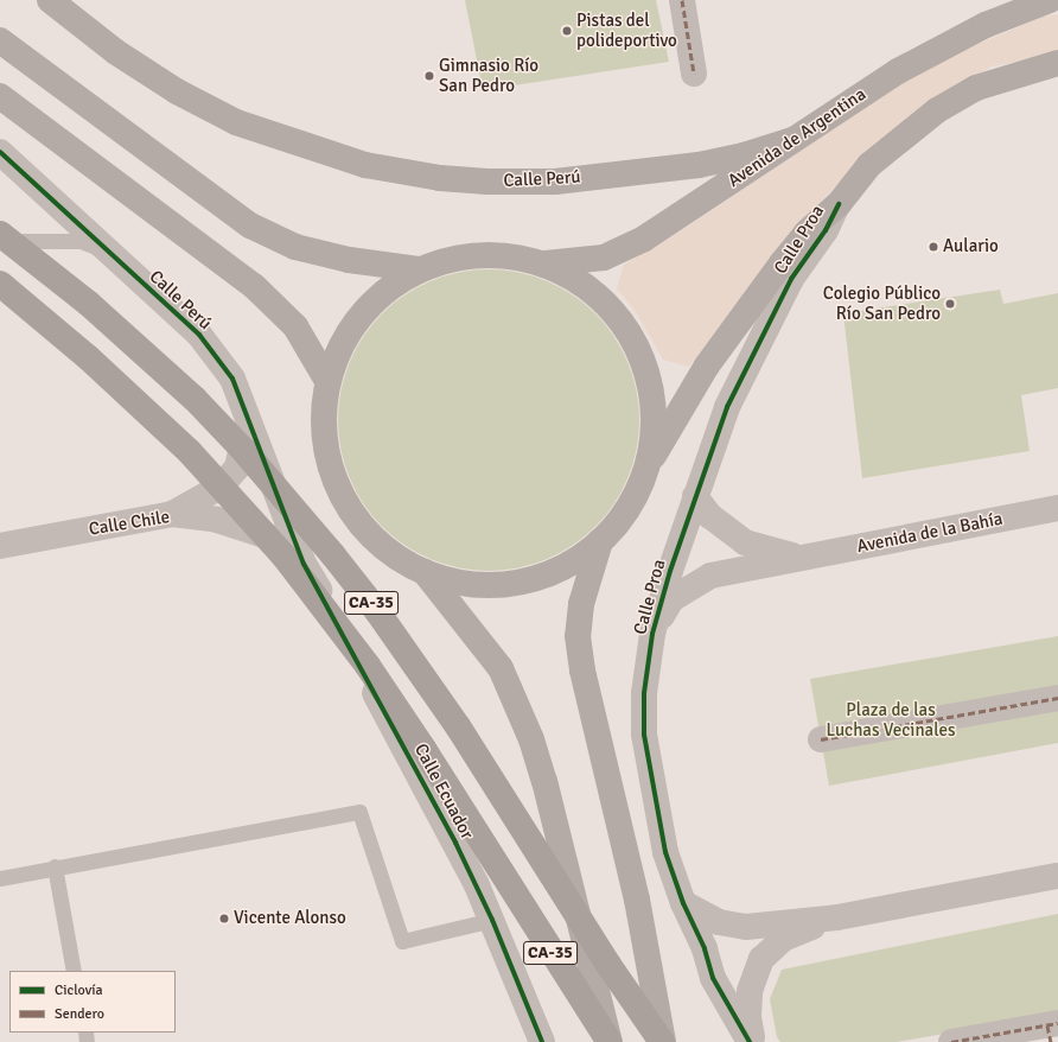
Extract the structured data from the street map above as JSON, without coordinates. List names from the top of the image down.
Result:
{
  "streets": {
    "highway": ["CA-35"],
    "main road": ["Avenida de Argentina", "Calle Perú"],
    "street": [
      "Calle Proa",
      "Calle Chile",
      "Avenida de la Bahía",
      "Calle Ecuador"
    ]
  },
  "crossings": [
    ["Avenida de Argentina", "Calle Perú"],
    ["Calle Perú", "Calle Chile"],
    ["Calle Perú", "Calle Ecuador"],
    ["Calle Proa", "Avenida de la Bahía"],
    ["Calle Chile", "Calle Ecuador"]
  ],
  "parks": ["Plaza de las Luchas Vecinales"],
  "places": [
    "Pistas del polideportivo",
    "Gimnasio Río San Pedro",
    "Aulario",
    "Colegio Público Río San Pedro",
    "Vicente Alonso"
  ],
  "legend": ["Ciclovía", "Sendero"]
}
